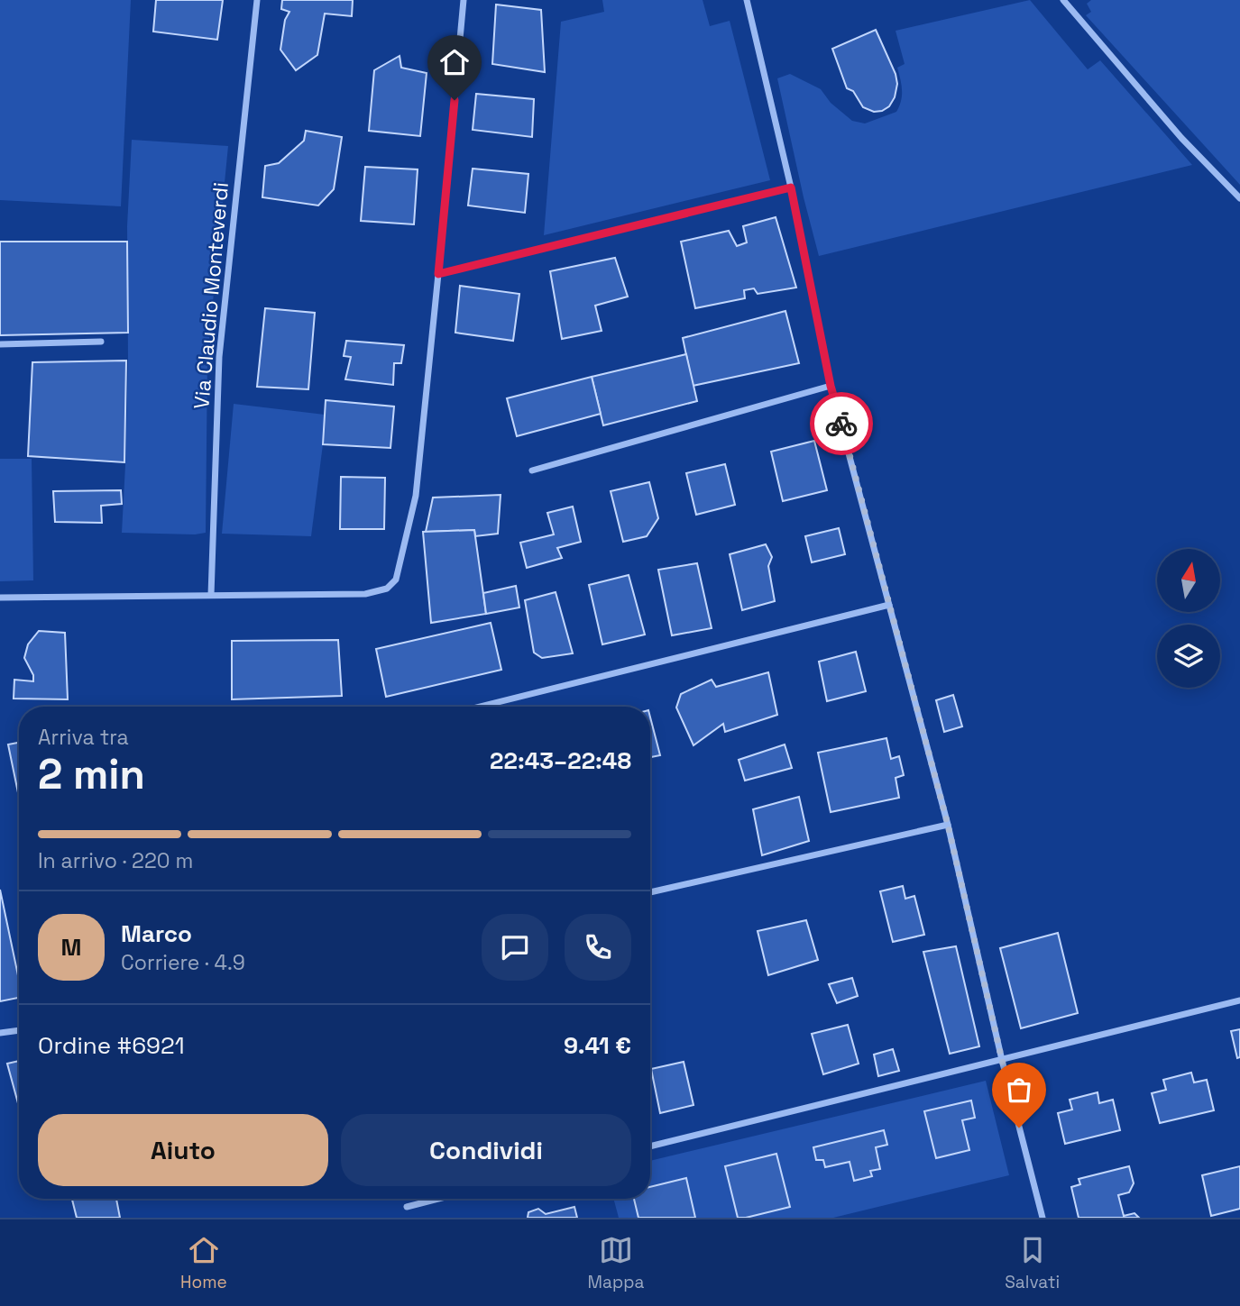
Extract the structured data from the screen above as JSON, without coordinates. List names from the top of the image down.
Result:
{
  "streets": {
    "street": ["Via Claudio Monteverdi"]
  },
  "north": "top",
  "page": {
    "heading": ["2 min", "Arriva tra", "22:43–22:48"],
    "panel": [
      "Marco",
      "Corriere · 4.9",
      "Ordine #6921",
      "9.41 €"
    ],
    "bar": "In arrivo · 220 m",
    "round": "M",
    "buttons": ["Aiuto", "Condividi"],
    "tabs": ["Home", "Mappa", "Salvati"]
  }
}
